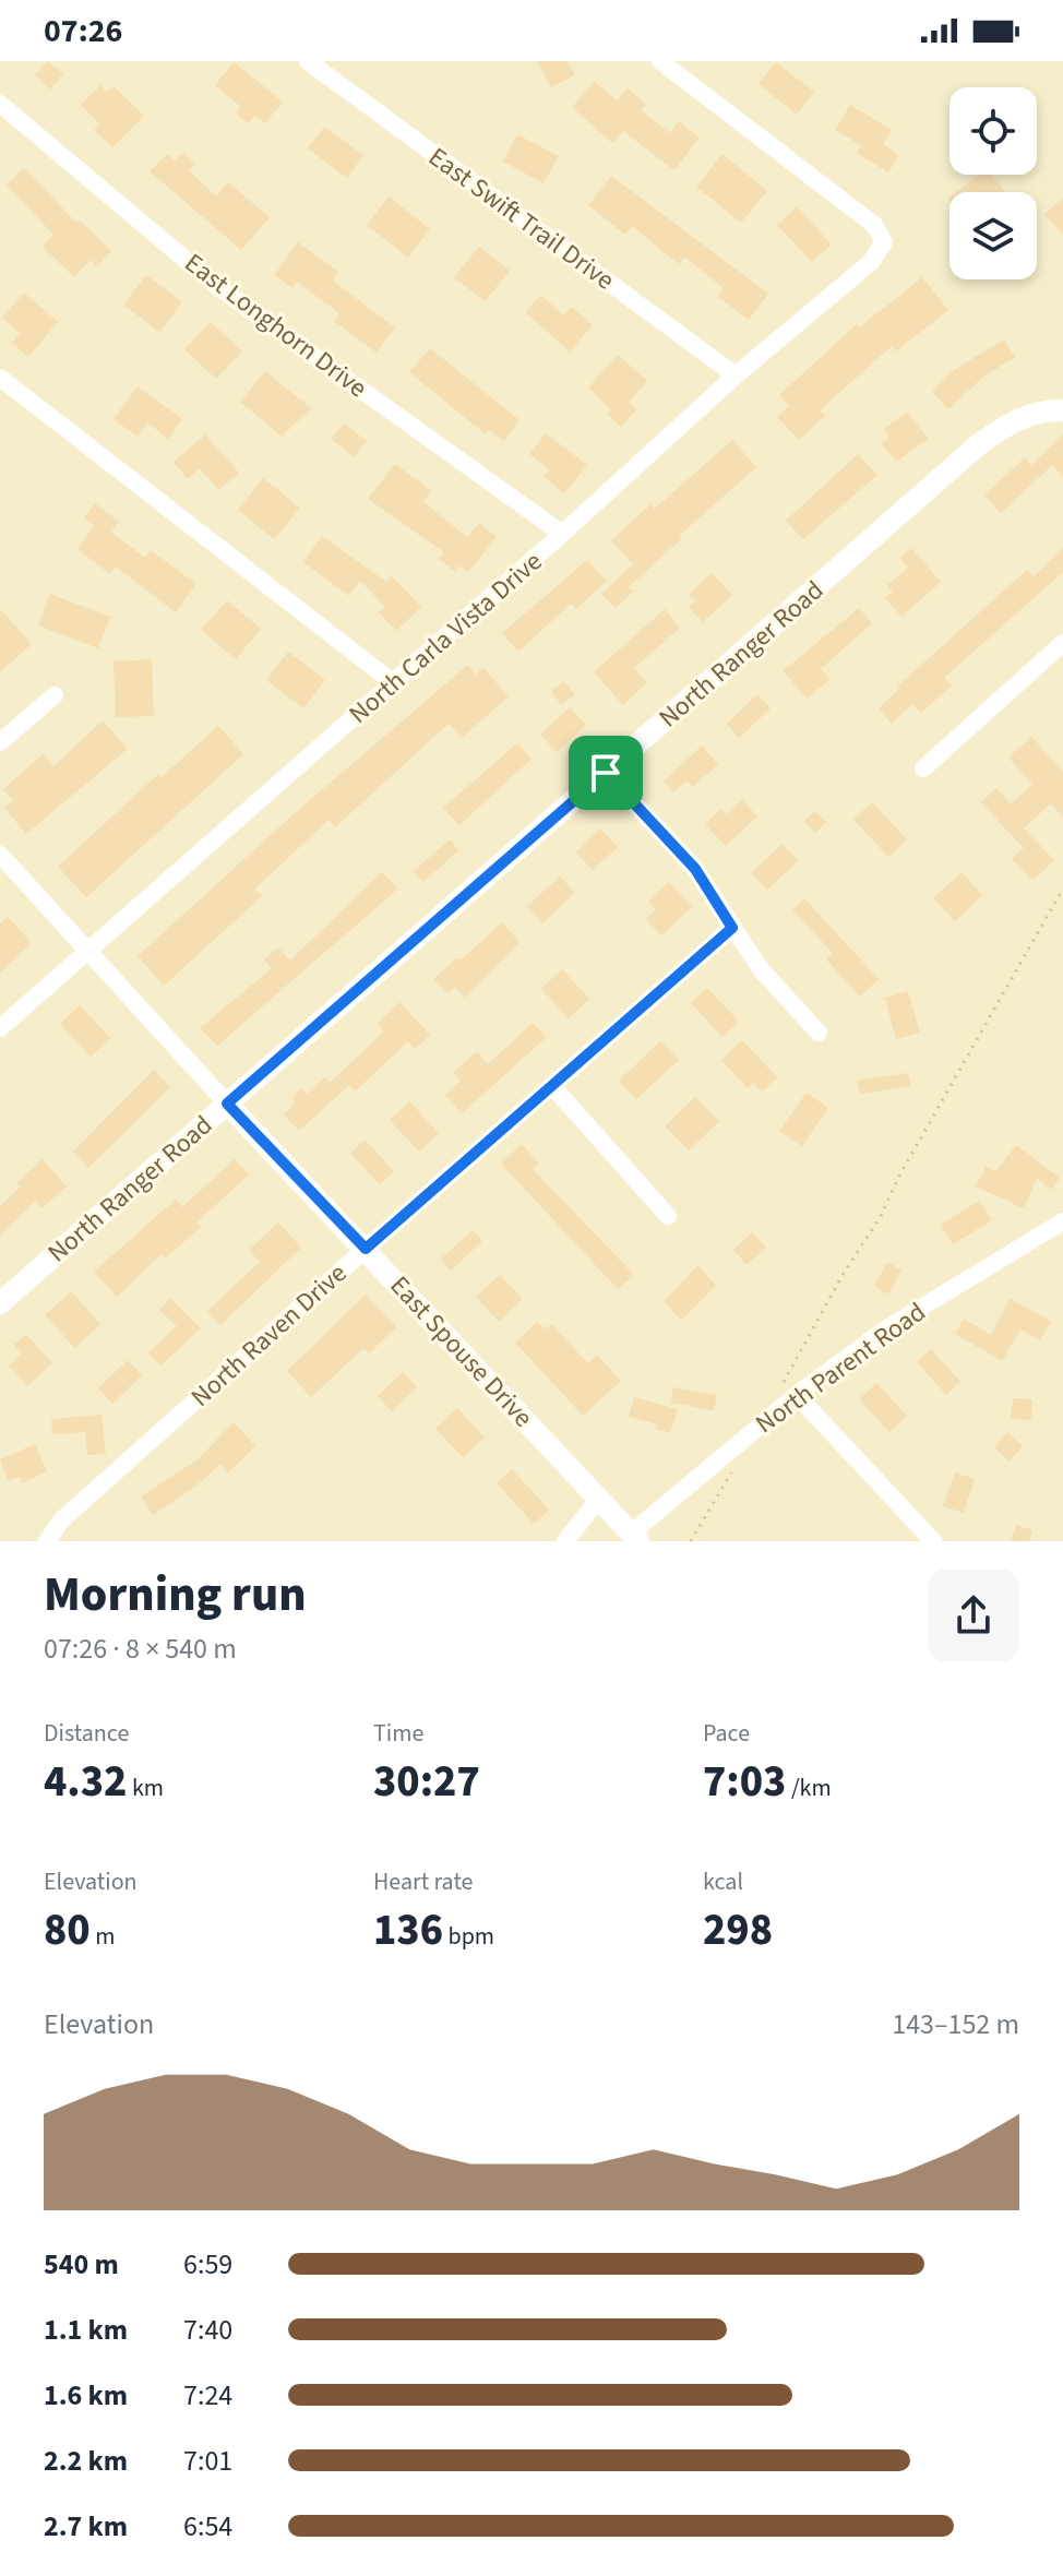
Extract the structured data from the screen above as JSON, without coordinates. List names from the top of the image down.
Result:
{
  "streets": {
    "street": [
      "East Swift Trail Drive",
      "East Longhorn Drive",
      "North Carla Vista Drive",
      "North Ranger Road",
      "North Raven Drive",
      "East Spouse Drive",
      "North Parent Road"
    ]
  },
  "crossings": [
    ["East Swift Trail Drive", "North Carla Vista Drive"],
    ["East Longhorn Drive", "North Carla Vista Drive"],
    ["North Carla Vista Drive", "East Spouse Drive"],
    ["North Ranger Road", "East Spouse Drive"],
    ["North Raven Drive", "East Spouse Drive"],
    ["East Spouse Drive", "North Parent Road"]
  ],
  "page": {
    "status": "07:26",
    "heading": ["Morning run", "07:26 · 8 × 540 m"],
    "stats": [
      ["Distance", "4.32 km"],
      ["Time", "30:27"],
      ["Pace", "7:03 /km"],
      ["Elevation", "80 m"],
      ["Heart rate", "136 bpm"],
      ["kcal", "298"]
    ],
    "chart": ["Elevation", "143–152 m"],
    "list": [
      {
        "name": "540 m",
        "note": "6:59"
      },
      {
        "name": "1.1 km",
        "note": "7:40"
      },
      {
        "name": "1.6 km",
        "note": "7:24"
      },
      {
        "name": "2.2 km",
        "note": "7:01"
      },
      {
        "name": "2.7 km",
        "note": "6:54"
      }
    ]
  }
}
